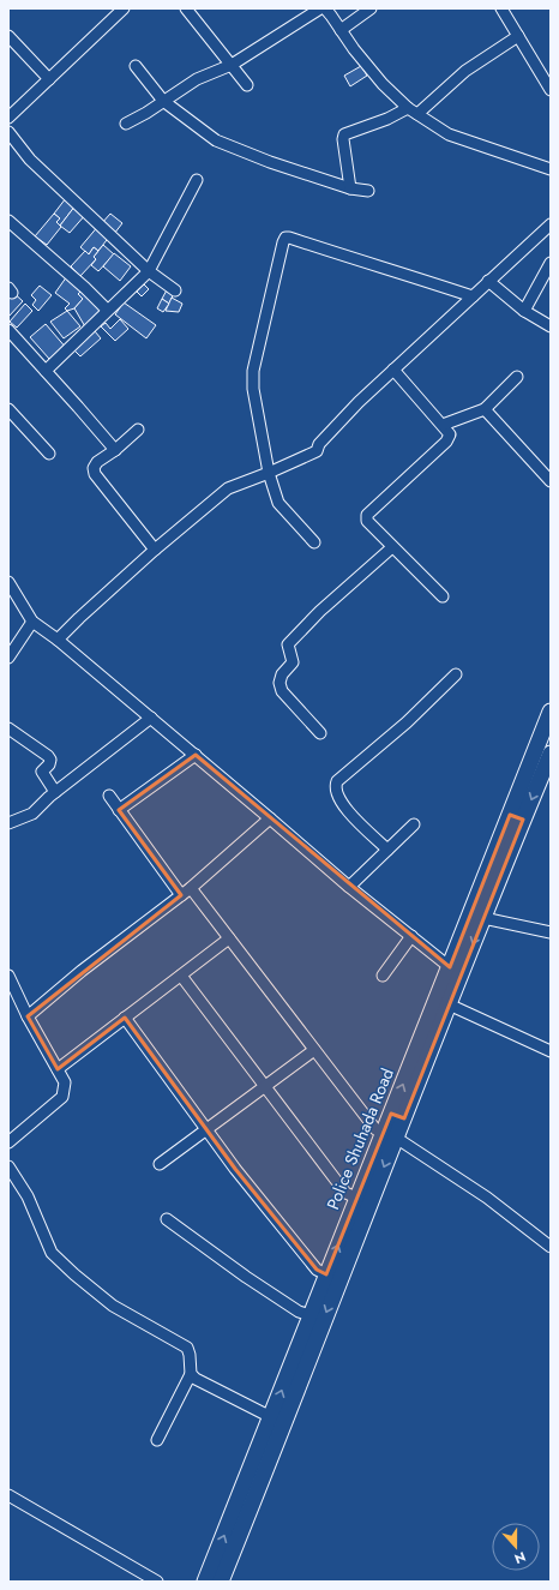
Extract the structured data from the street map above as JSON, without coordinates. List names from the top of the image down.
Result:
{
  "streets": {
    "main road": ["Police Shuhada Road"]
  },
  "north": "bottom"
}
